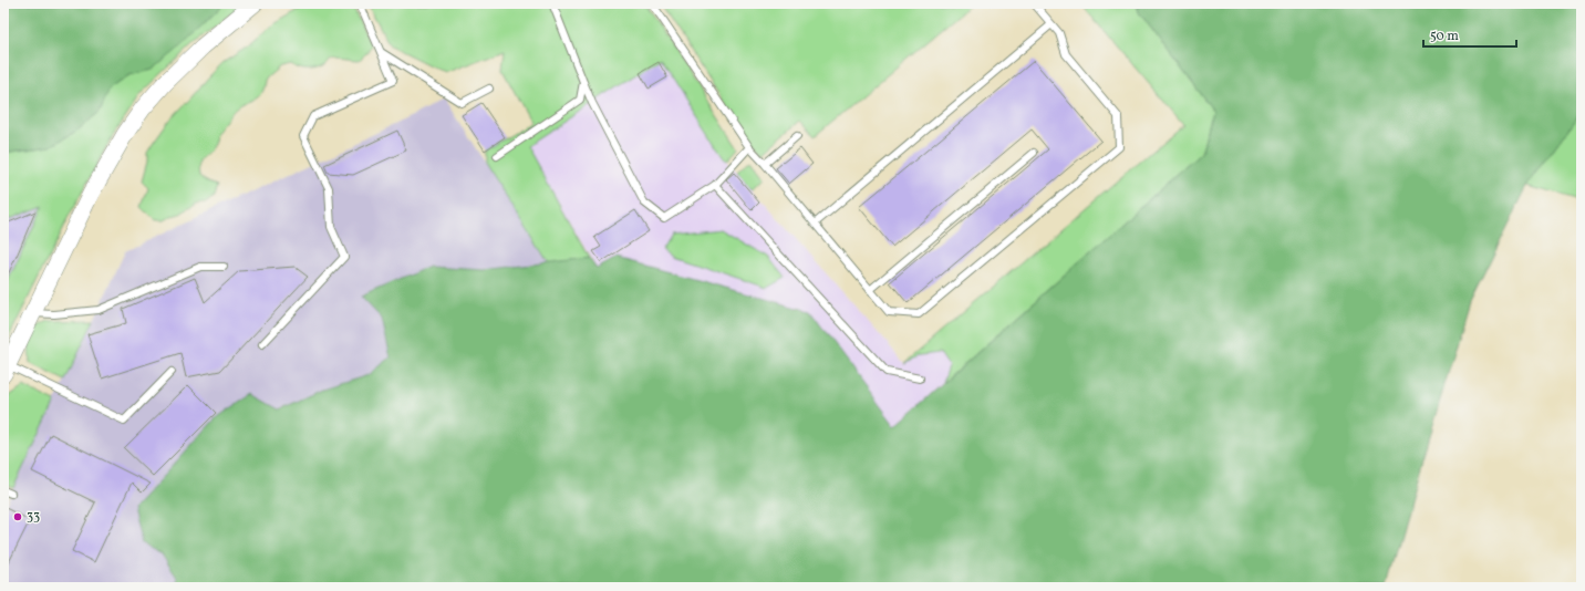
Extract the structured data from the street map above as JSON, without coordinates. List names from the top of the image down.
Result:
{
  "places": ["33"],
  "scale_bar": "50 m"
}
